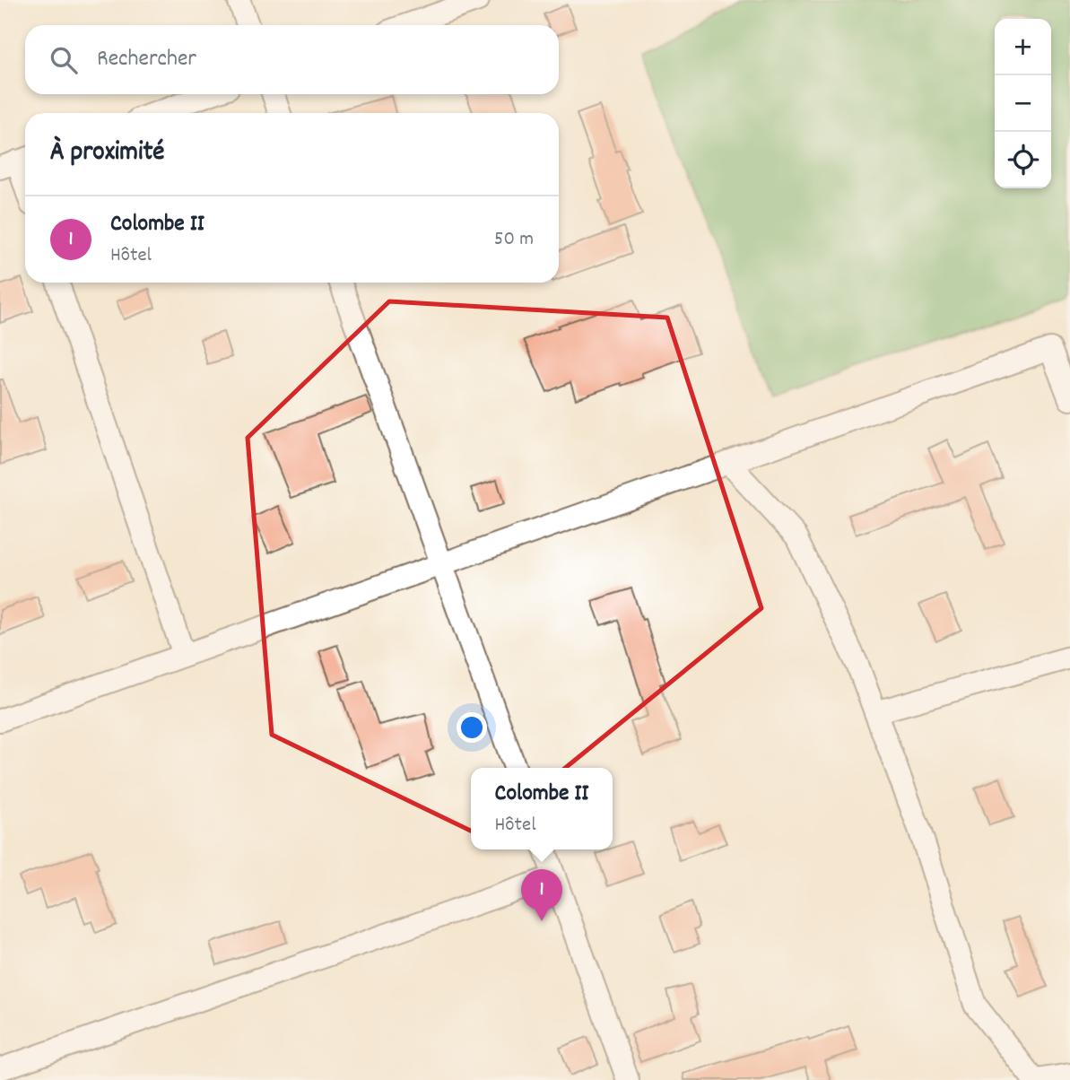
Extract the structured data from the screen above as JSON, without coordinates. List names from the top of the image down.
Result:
{
  "page": {
    "map_buttons": ["+", "−"],
    "search": "Rechercher",
    "heading": "À proximité",
    "list": [
      {
        "mark": "1",
        "name": "Colombe II",
        "note": "Hôtel",
        "value": "50 m"
      }
    ],
    "popup": ["Colombe II", "Hôtel"],
    "pins": "1"
  }
}
